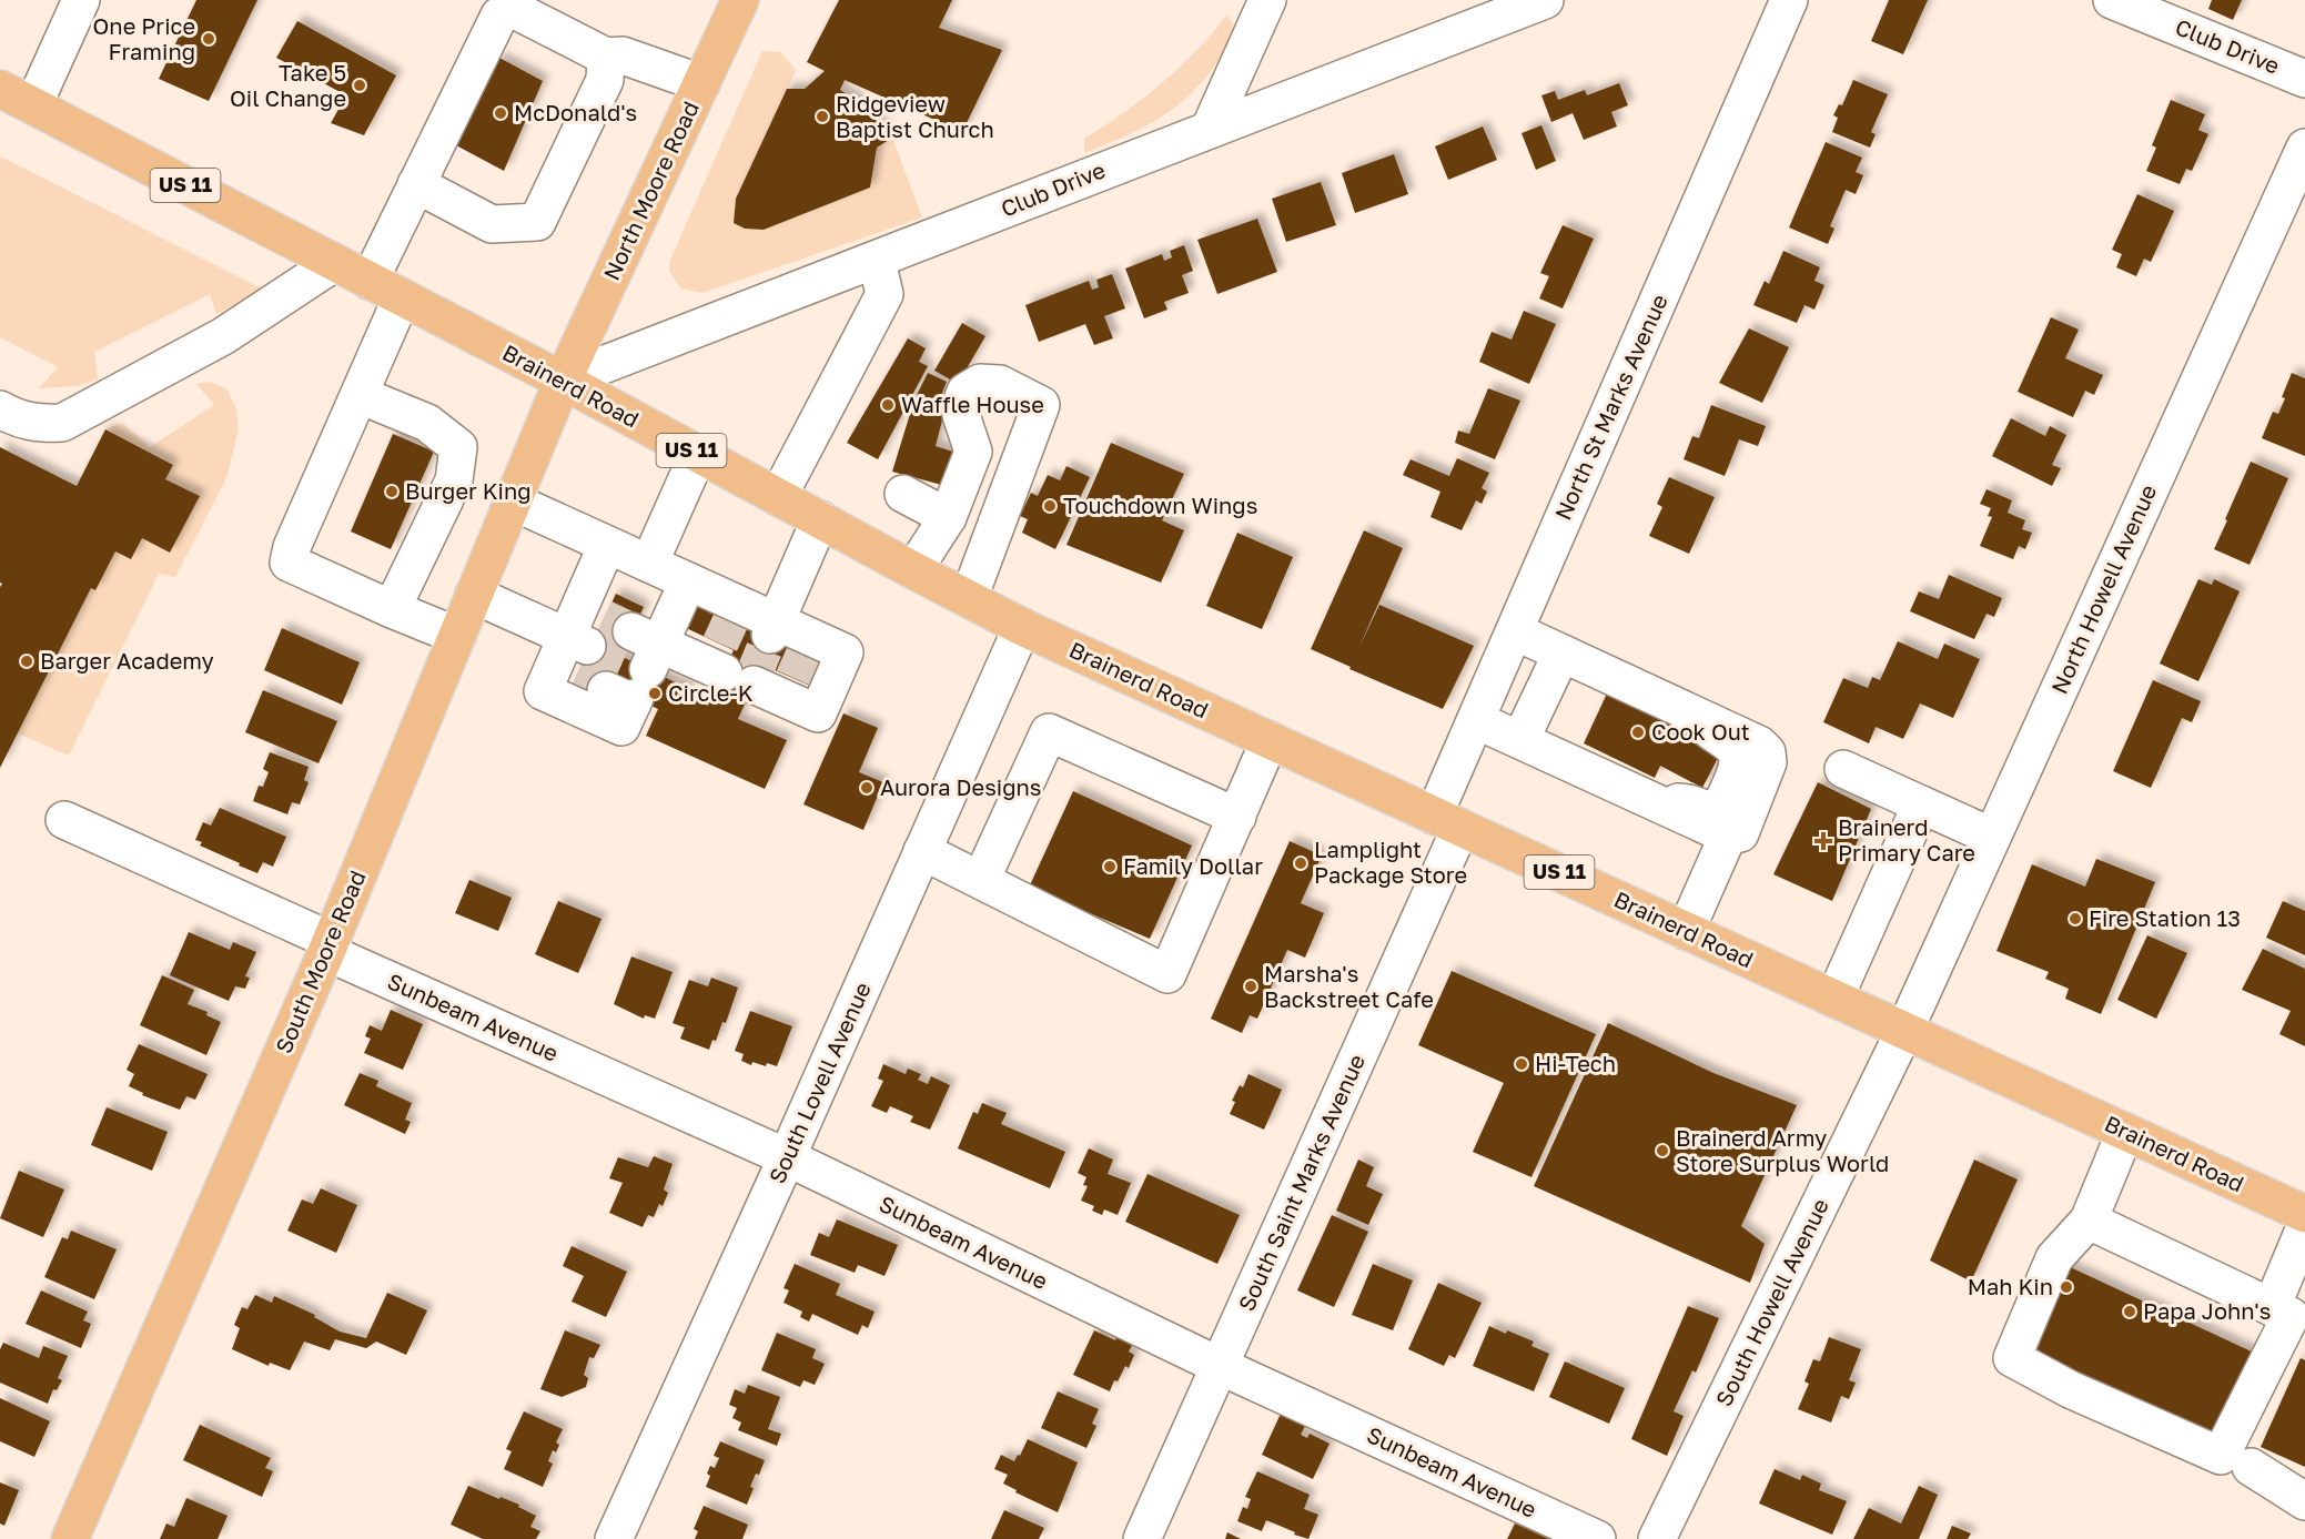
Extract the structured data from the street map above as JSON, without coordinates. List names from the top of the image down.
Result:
{
  "streets": {
    "main road": [
      "US 11",
      "North Moore Road",
      "Brainerd Road",
      "South Moore Road"
    ],
    "street": [
      "Club Drive",
      "North St Marks Avenue",
      "North Howell Avenue",
      "Sunbeam Avenue",
      "South Lovell Avenue",
      "South Saint Marks Avenue",
      "South Howell Avenue"
    ]
  },
  "crossings": [
    ["Club Drive", "North Moore Road"],
    ["Club Drive", "Brainerd Road"],
    ["Club Drive", "South Moore Road"],
    ["North Moore Road", "Brainerd Road"],
    ["North Moore Road", "South Moore Road"],
    ["Brainerd Road", "North St Marks Avenue"],
    ["Brainerd Road", "North Howell Avenue"],
    ["Brainerd Road", "South Moore Road"],
    ["Brainerd Road", "South Lovell Avenue"],
    ["Brainerd Road", "South Saint Marks Avenue"],
    ["Brainerd Road", "South Howell Avenue"],
    ["North St Marks Avenue", "South Saint Marks Avenue"],
    ["North Howell Avenue", "South Howell Avenue"],
    ["South Moore Road", "Sunbeam Avenue"],
    ["Sunbeam Avenue", "South Lovell Avenue"],
    ["Sunbeam Avenue", "South Saint Marks Avenue"]
  ],
  "places": {
    "other": [
      "One Price Framing",
      "Take 5 Oil Change",
      "McDonald's",
      "Ridgeview Baptist Church",
      "Waffle House",
      "Burger King",
      "Touchdown Wings",
      "Barger Academy",
      "Circle-K",
      "Cook Out",
      "Aurora Designs",
      "Lamplight Package Store",
      "Family Dollar",
      "Fire Station 13",
      "Marsha's Backstreet Cafe",
      "Hi-Tech",
      "Brainerd Army Store Surplus World",
      "Mah Kin",
      "Papa John's"
    ],
    "health": ["Brainerd Primary Care"]
  }
}
